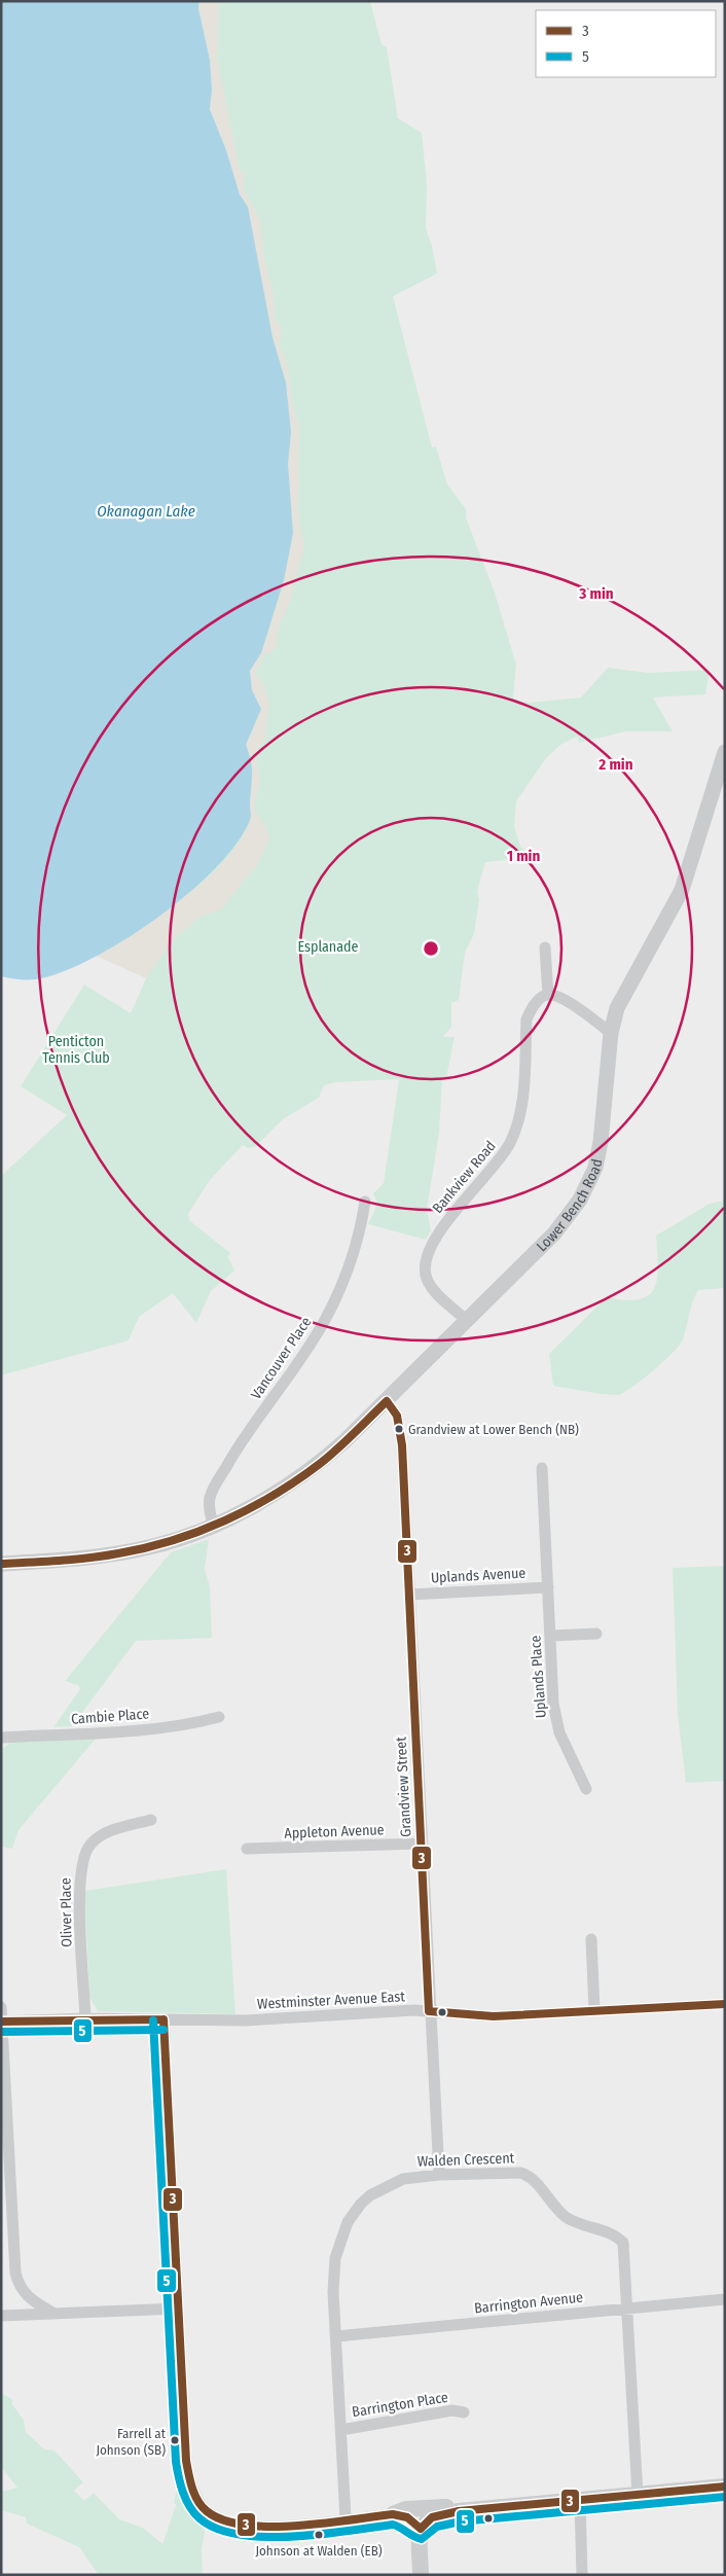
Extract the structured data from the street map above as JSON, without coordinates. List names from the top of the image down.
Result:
{
  "streets": {
    "street": [
      "Bankview Road",
      "Lower Bench Road",
      "Vancouver Place",
      "Uplands Avenue",
      "Uplands Place",
      "Cambie Place",
      "Grandview Street",
      "Appleton Avenue",
      "Oliver Place",
      "Westminster Avenue East",
      "Walden Crescent",
      "Barrington Avenue",
      "Barrington Place"
    ]
  },
  "crossings": [
    ["Bankview Road", "Lower Bench Road"],
    ["Lower Bench Road", "Vancouver Place"],
    ["Lower Bench Road", "Grandview Street"],
    ["Uplands Avenue", "Uplands Place"],
    ["Uplands Avenue", "Grandview Street"],
    ["Grandview Street", "Appleton Avenue"],
    ["Grandview Street", "Westminster Avenue East"],
    ["Grandview Street", "Walden Crescent"],
    ["Oliver Place", "Westminster Avenue East"],
    ["Walden Crescent", "Barrington Avenue"],
    ["Walden Crescent", "Barrington Place"]
  ],
  "water": ["Okanagan Lake"],
  "parks": ["Esplanade", "Penticton Tennis Club"],
  "places": ["Grandview at Lower Bench (NB)", "Farrell at Johnson (SB)", "Johnson at Walden (EB)"],
  "lines": ["transit line 3", "transit line 5"],
  "legend": ["3", "5"],
  "rings": ["3 min", "2 min", "1 min"]
}
